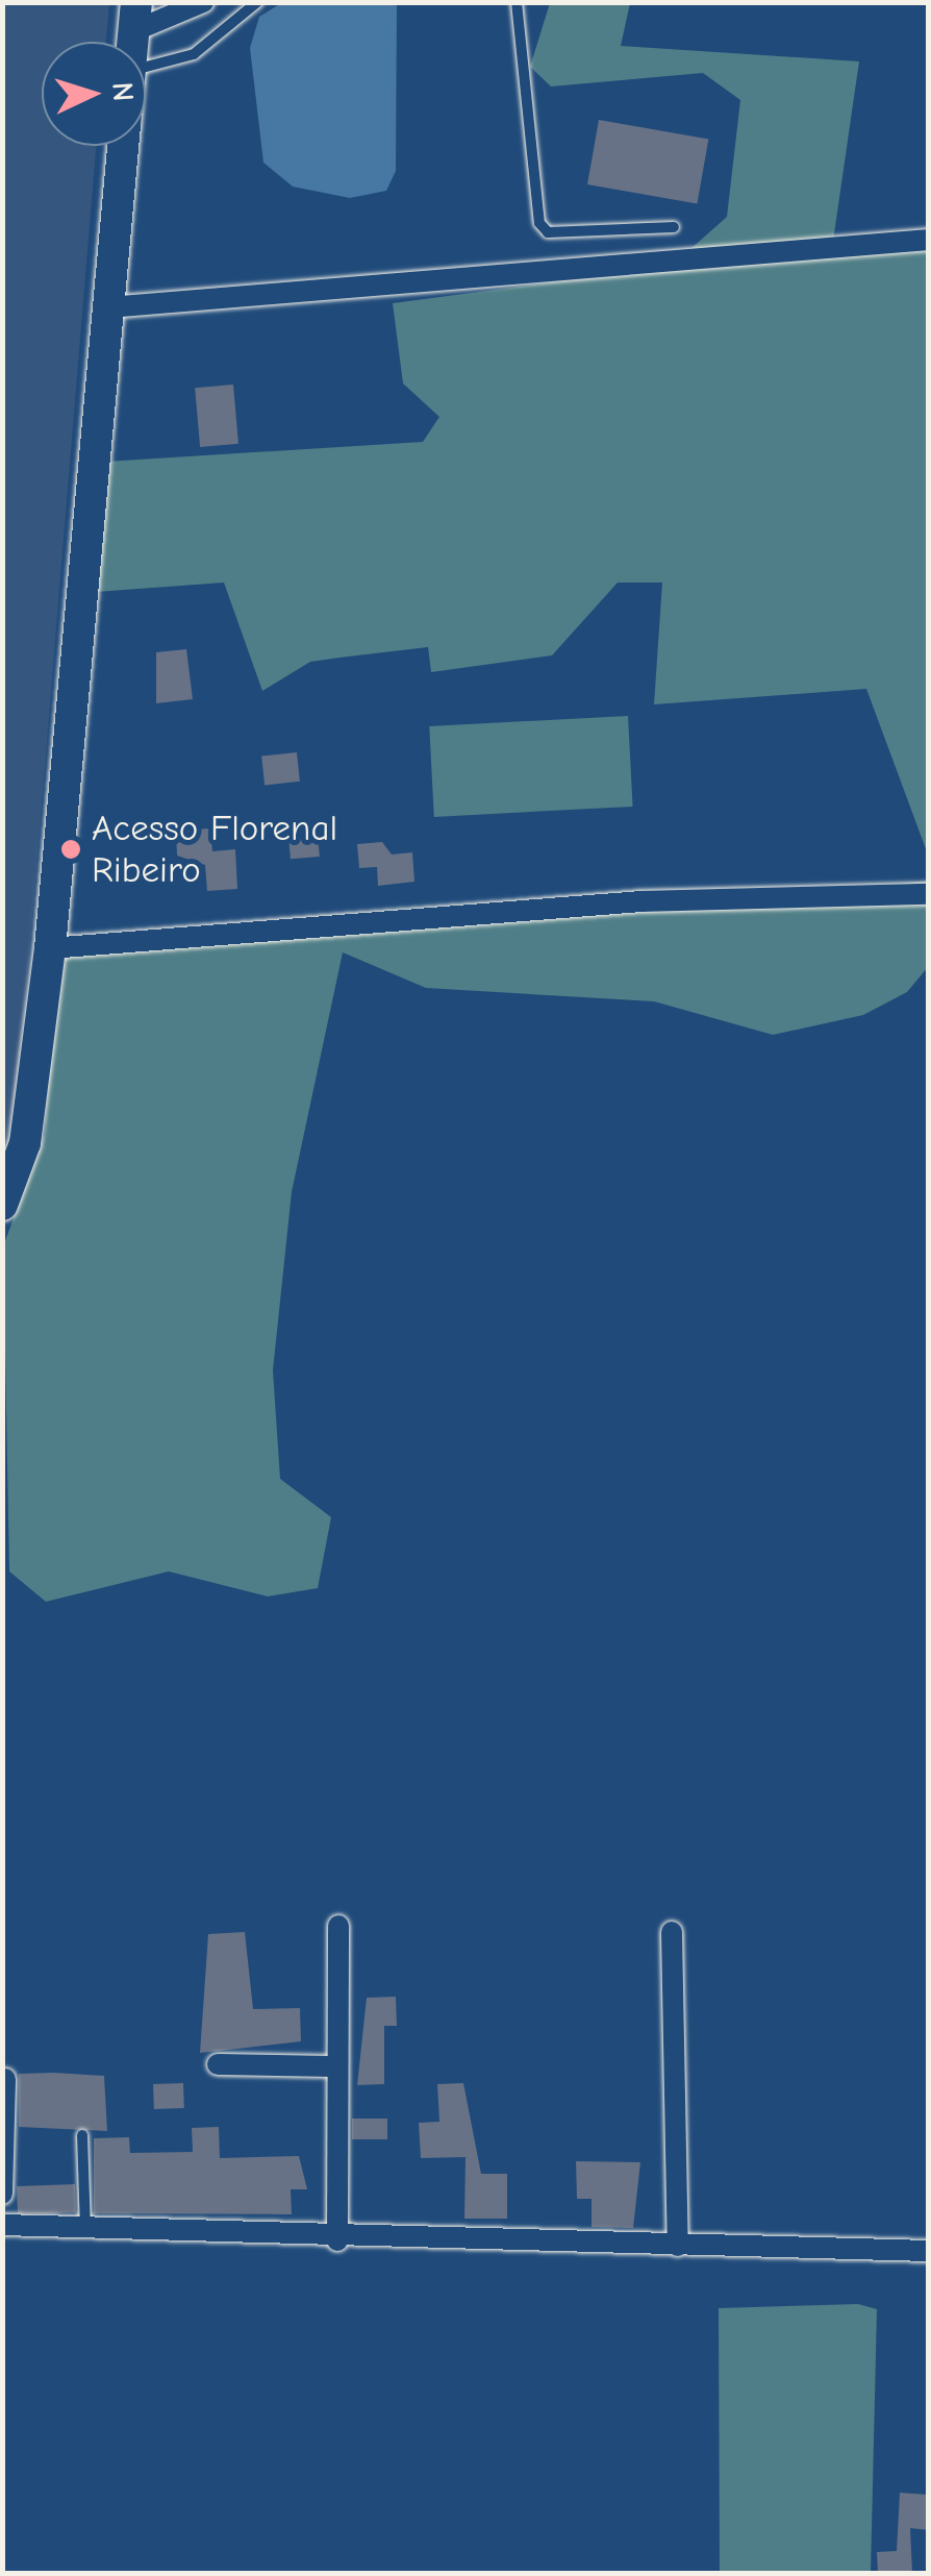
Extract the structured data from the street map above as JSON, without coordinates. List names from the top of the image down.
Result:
{
  "places": ["Acesso Florenal Ribeiro"],
  "north": "right"
}
